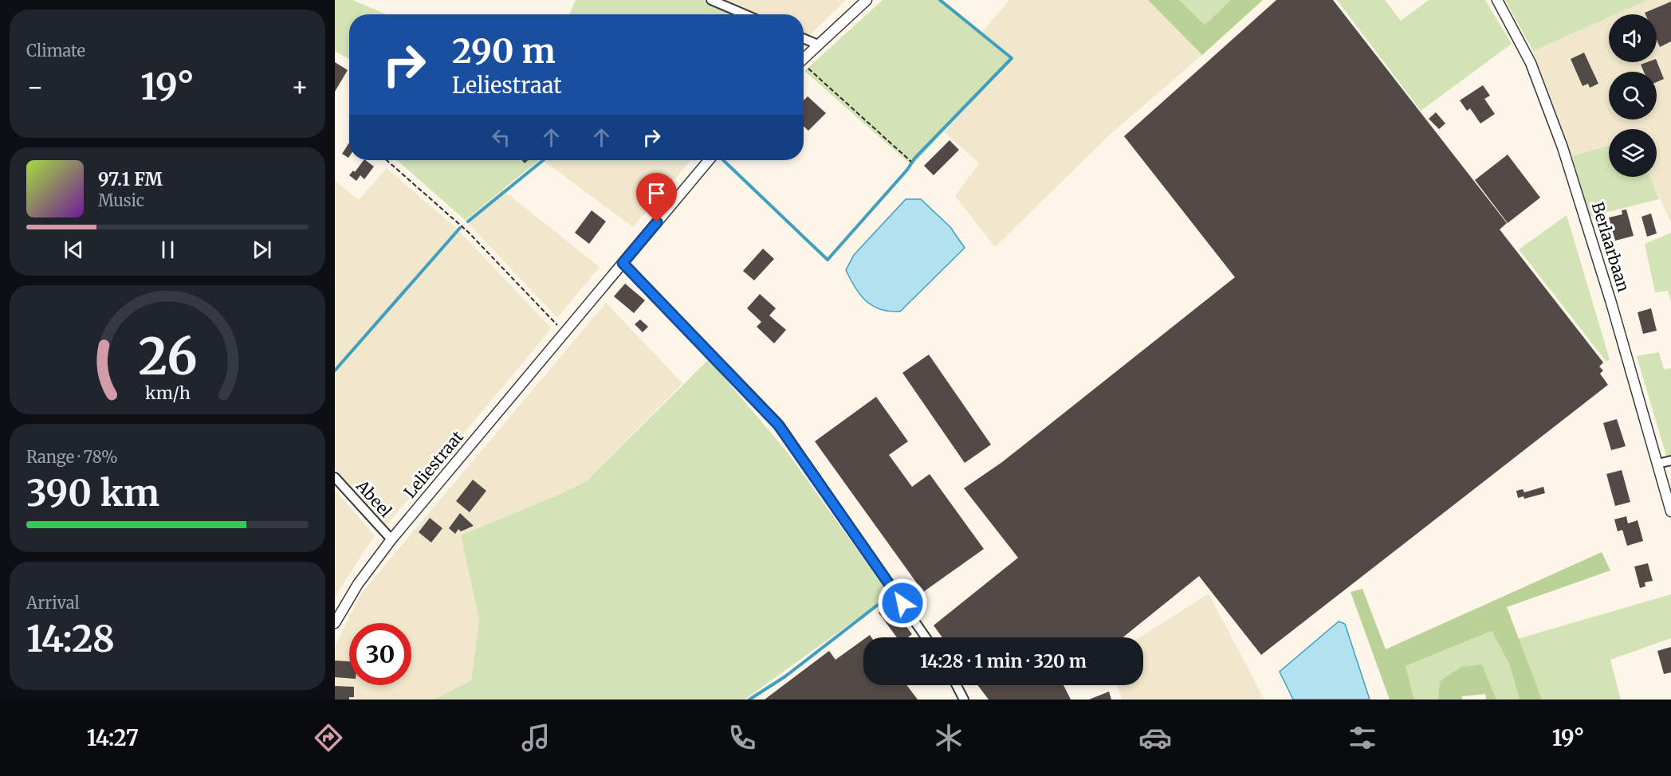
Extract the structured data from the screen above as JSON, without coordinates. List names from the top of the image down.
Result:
{
  "streets": {
    "street": ["Berlaarbaan", "Leliestraat", "Abeel"]
  },
  "crossings": [
    ["Leliestraat", "Abeel"]
  ],
  "page": {
    "tile": [
      "Climate",
      ["Range · 78%", "390 km"],
      ["Arrival", "14:28"]
    ],
    "turn": ["290 m", "Leliestraat"],
    "heat": ["−", "19°", "+"],
    "song": ["97.1 FM", "Music"],
    "limit": "30",
    "trip": "14:28 · 1 min · 320 m",
    "tabs": ["14:27", "19°"],
    "gauge": ["26", "km/h"]
  }
}
